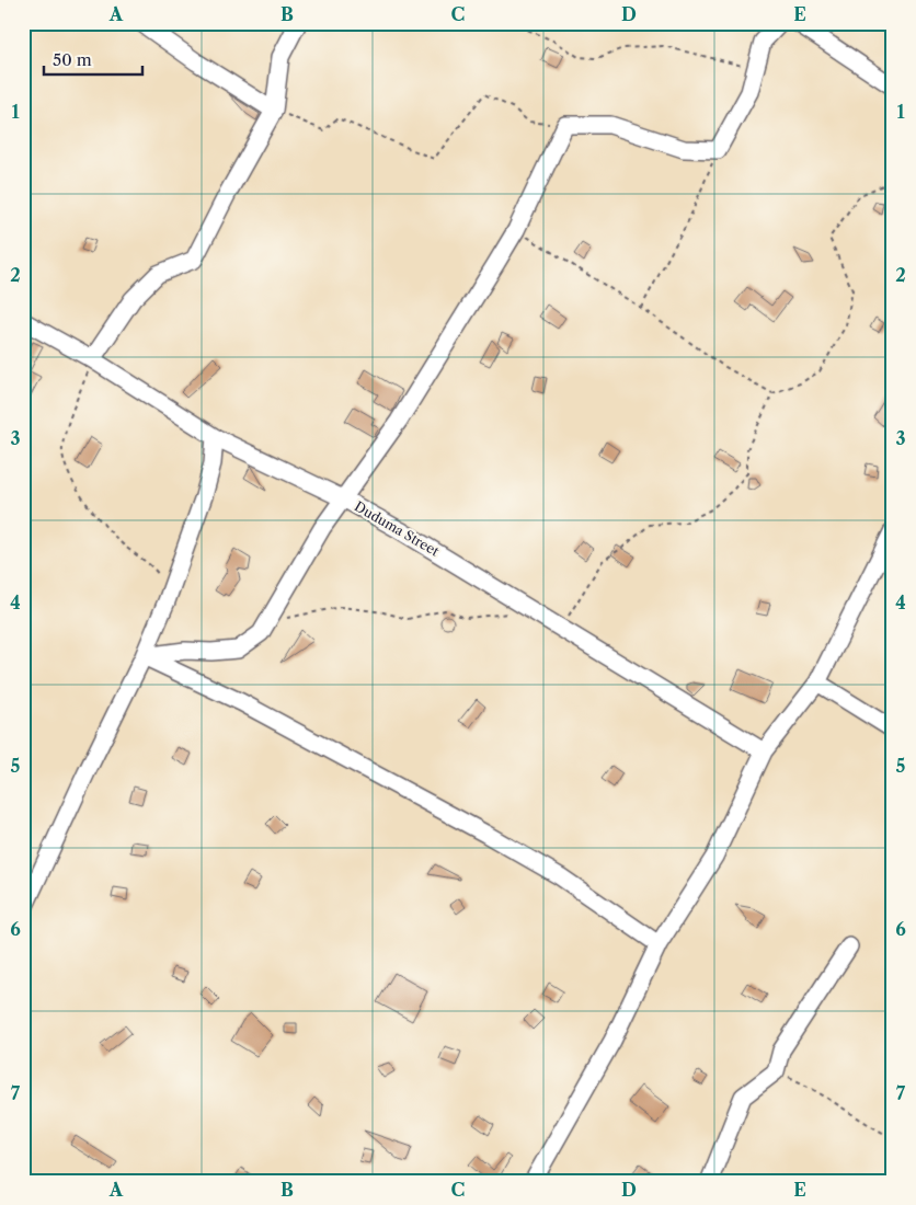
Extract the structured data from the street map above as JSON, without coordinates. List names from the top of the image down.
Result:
{
  "streets": {
    "street": ["Duduma Street"]
  },
  "scale_bar": "50 m",
  "grid": {
    "columns": [
      "A",
      "B",
      "C",
      "D",
      "E"
    ],
    "rows": [
      "1",
      "2",
      "3",
      "4",
      "5",
      "6",
      "7"
    ]
  }
}
